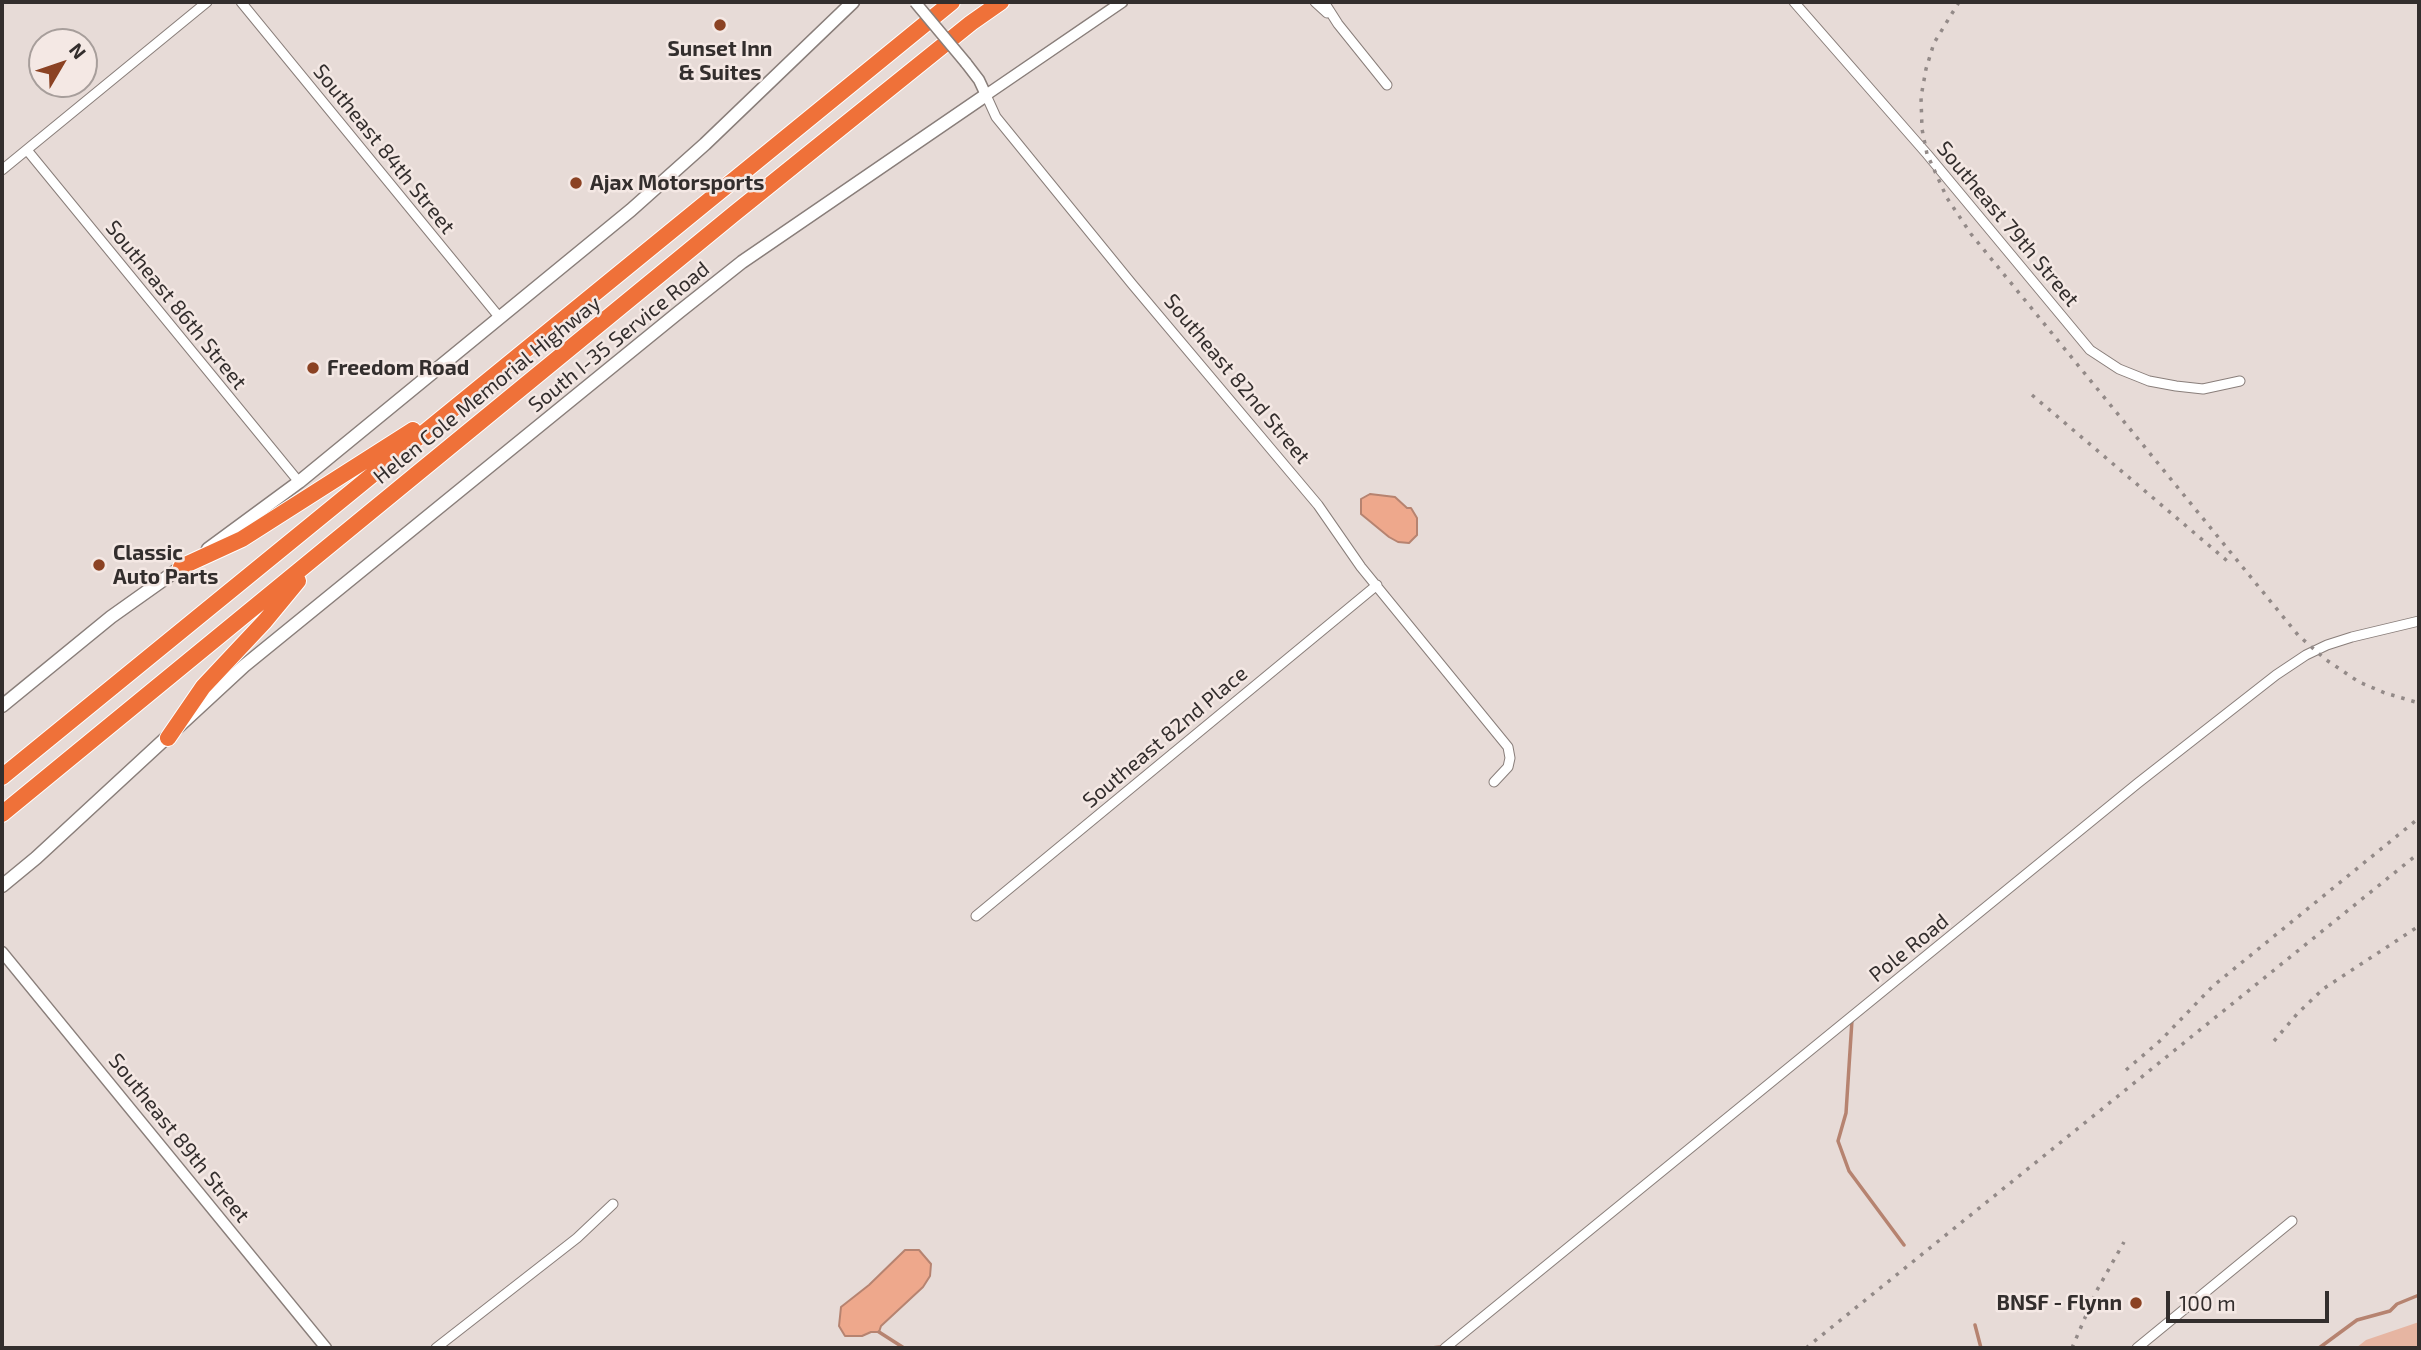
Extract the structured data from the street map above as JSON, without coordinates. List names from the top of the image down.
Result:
{
  "streets": {
    "highway": ["Helen Cole Memorial Highway"],
    "main road": ["South I-35 Service Road"],
    "street": [
      "Southeast 84th Street",
      "Southeast 79th Street",
      "Southeast 86th Street",
      "Southeast 82nd Street",
      "Southeast 82nd Place",
      "Pole Road",
      "Southeast 89th Street"
    ]
  },
  "crossings": [
    ["South I-35 Service Road", "Southeast 82nd Street"],
    ["Southeast 82nd Street", "Southeast 82nd Place"]
  ],
  "places": [
    "Sunset Inn & Suites",
    "Ajax Motorsports",
    "Freedom Road",
    "Classic Auto Parts",
    "BNSF - Flynn"
  ],
  "scale_bar": "100 m",
  "north": "top right"
}
